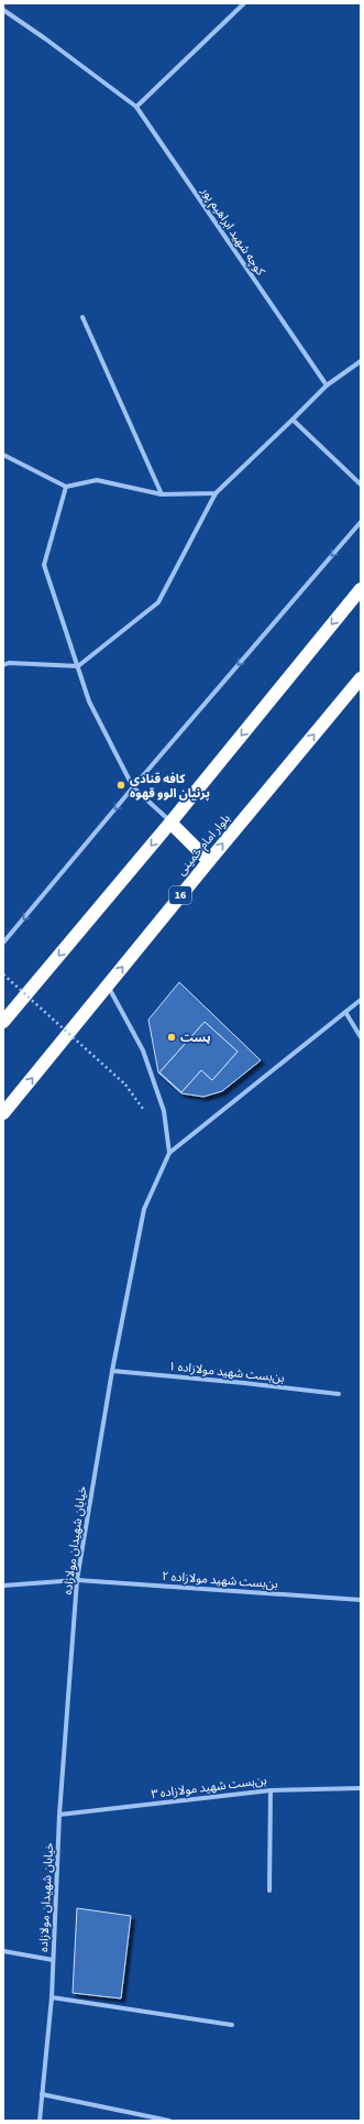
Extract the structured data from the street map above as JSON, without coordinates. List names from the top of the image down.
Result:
{
  "streets": {
    "highway": ["بلوار امام خمینی", "16"],
    "street": [
      "کوچه شهید ابراهیم پور",
      "بن‌بست شهید مولازاده ۱",
      "خیابان شهیدان مولازاده",
      "بن‌بست شهید مولازاده ۲",
      "بن‌بست شهید مولازاده ۳"
    ]
  },
  "crossings": [
    ["بن‌بست شهید مولازاده ۱", "خیابان شهیدان مولازاده"],
    ["خیابان شهیدان مولازاده", "بن‌بست شهید مولازاده ۲"],
    ["خیابان شهیدان مولازاده", "بن‌بست شهید مولازاده ۳"]
  ],
  "places": ["کافه قنادی پرنیان الوو قهوه", "پست"]
}
